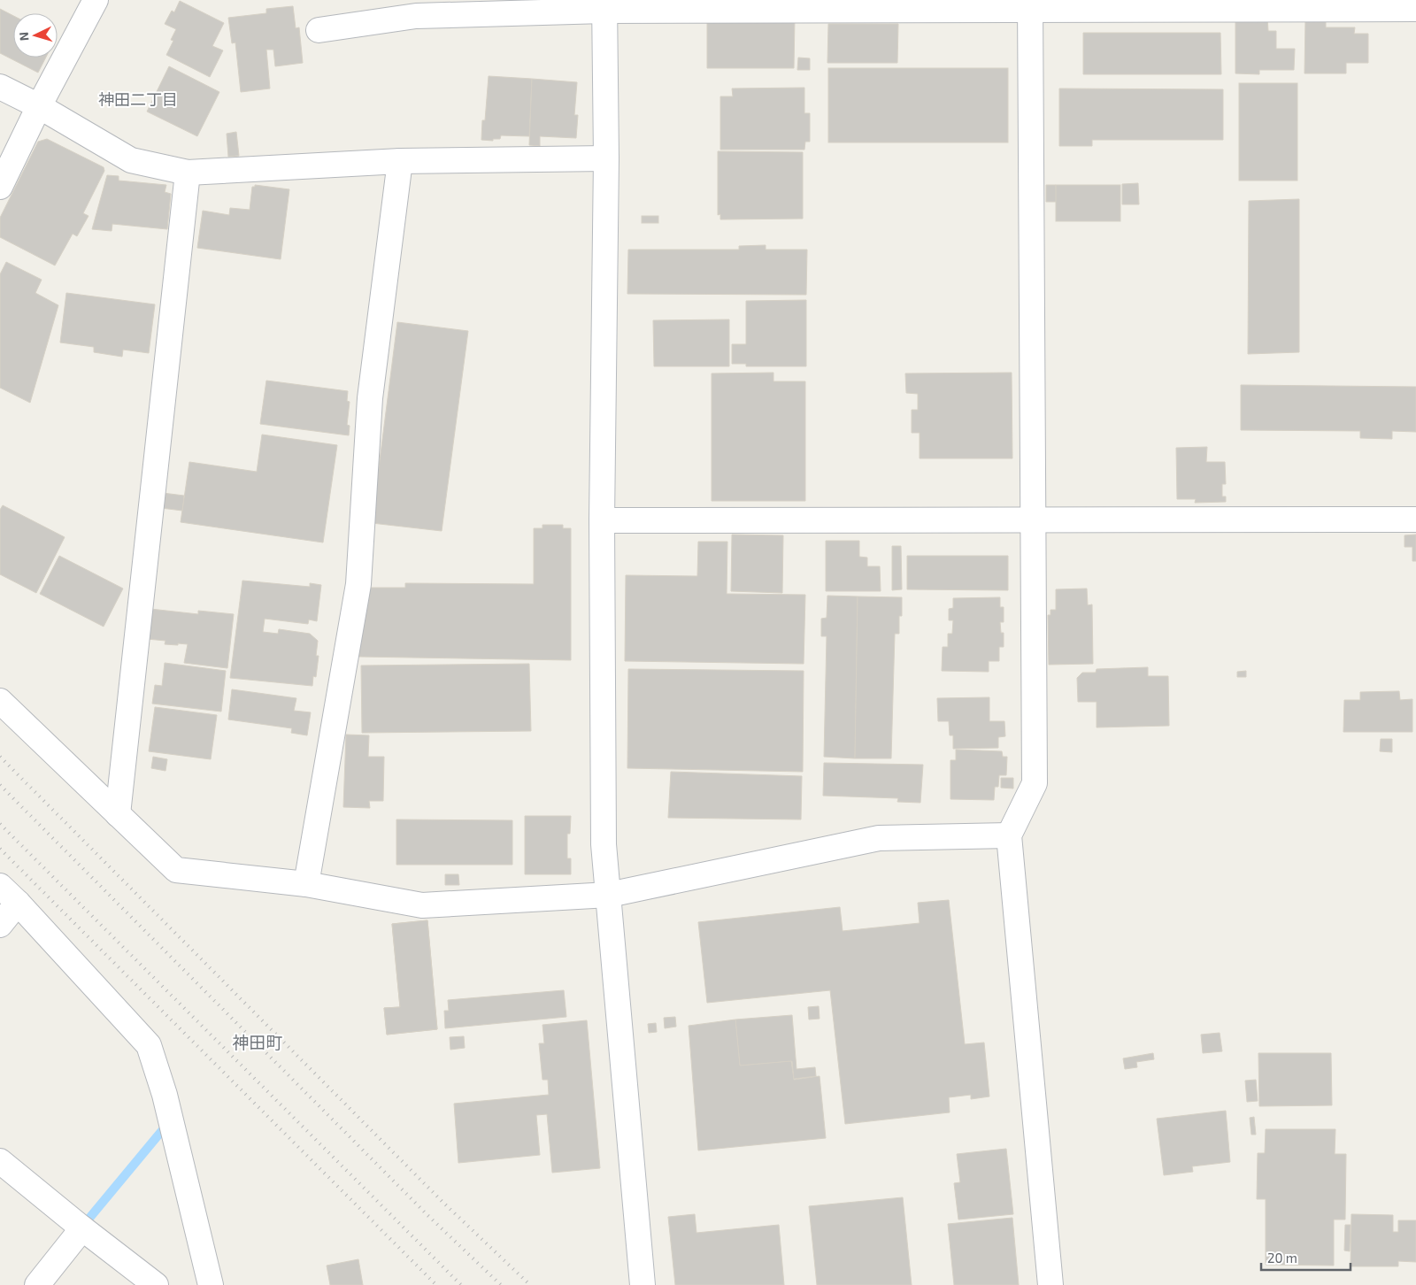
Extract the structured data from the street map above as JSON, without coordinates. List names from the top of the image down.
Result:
{
  "districts": ["神田二丁目", "神田町"],
  "scale_bar": "20 m",
  "north": "left"
}
